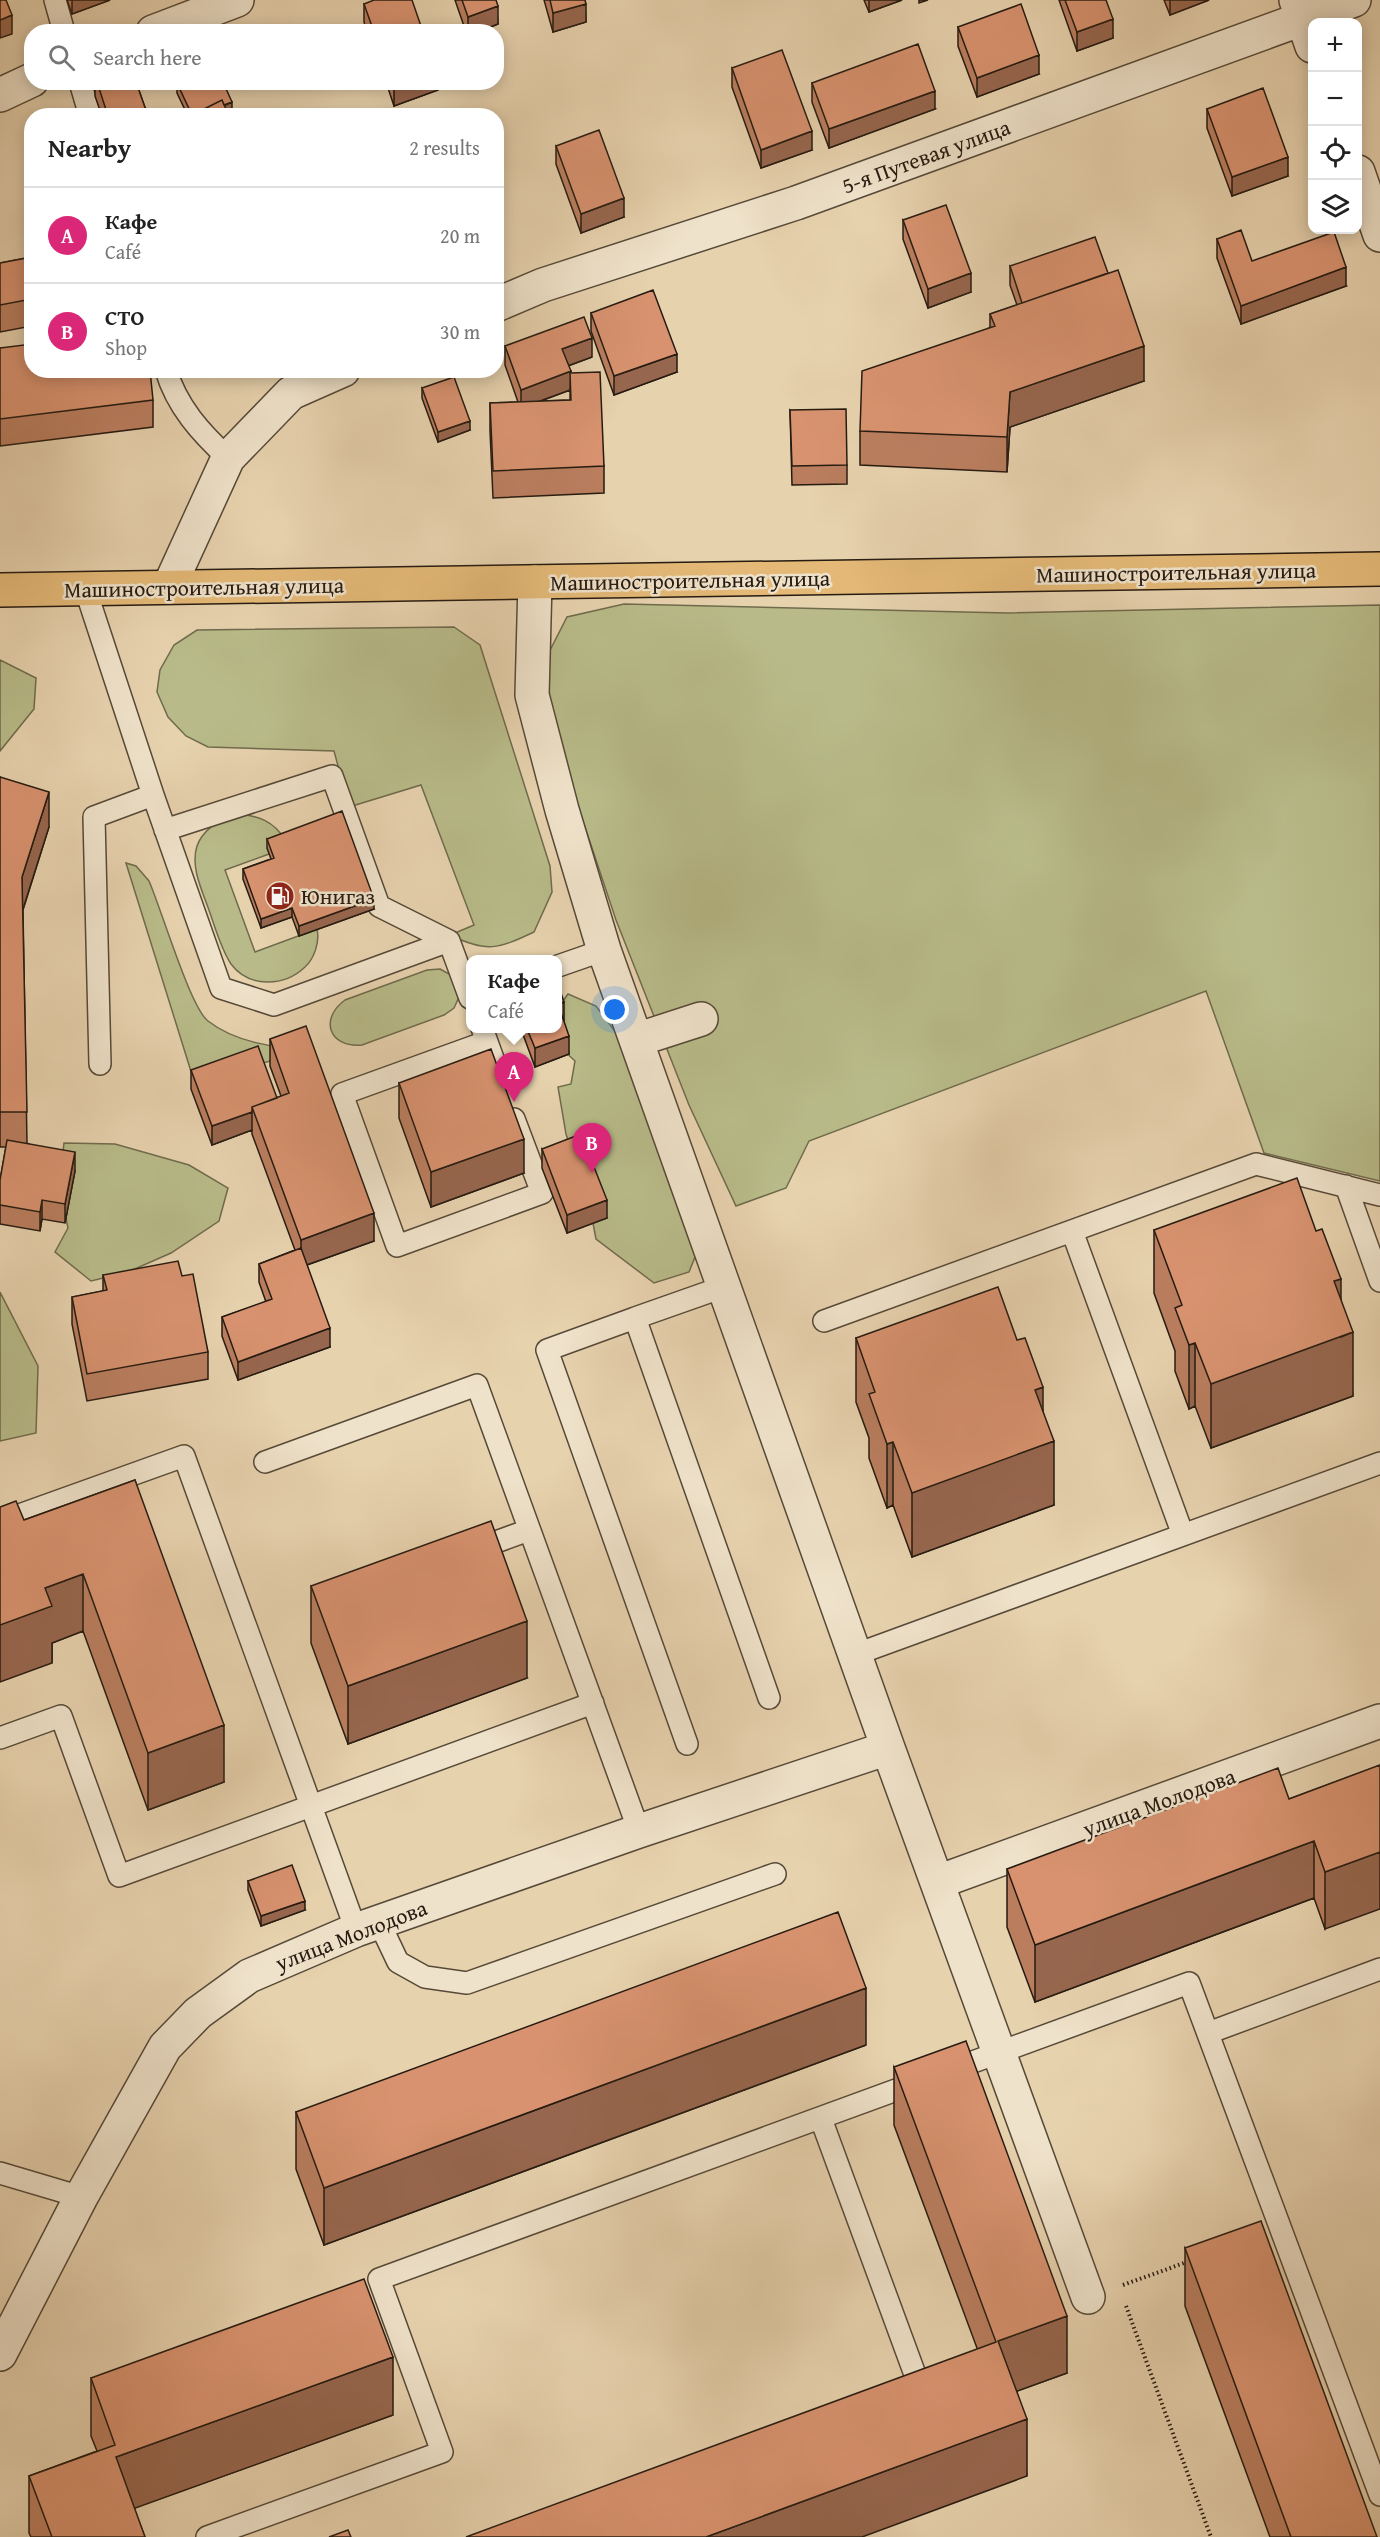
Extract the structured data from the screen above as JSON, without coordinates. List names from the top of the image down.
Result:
{
  "streets": {
    "main road": ["Машиностроительная улица"],
    "street": ["5-я Путевая улица", "улица Молодова"]
  },
  "places": {
    "fuel station": ["Юнигаз"]
  },
  "page": {
    "map_buttons": ["+", "−"],
    "search": "Search here",
    "heading": ["Nearby", "2 results"],
    "list": [
      {
        "mark": "A",
        "name": "Кафе",
        "note": "Café",
        "value": "20 m"
      },
      {
        "mark": "B",
        "name": "СТО",
        "note": "Shop",
        "value": "30 m"
      }
    ],
    "popup": ["Кафе", "Café"],
    "pins": ["A", "B"]
  }
}
